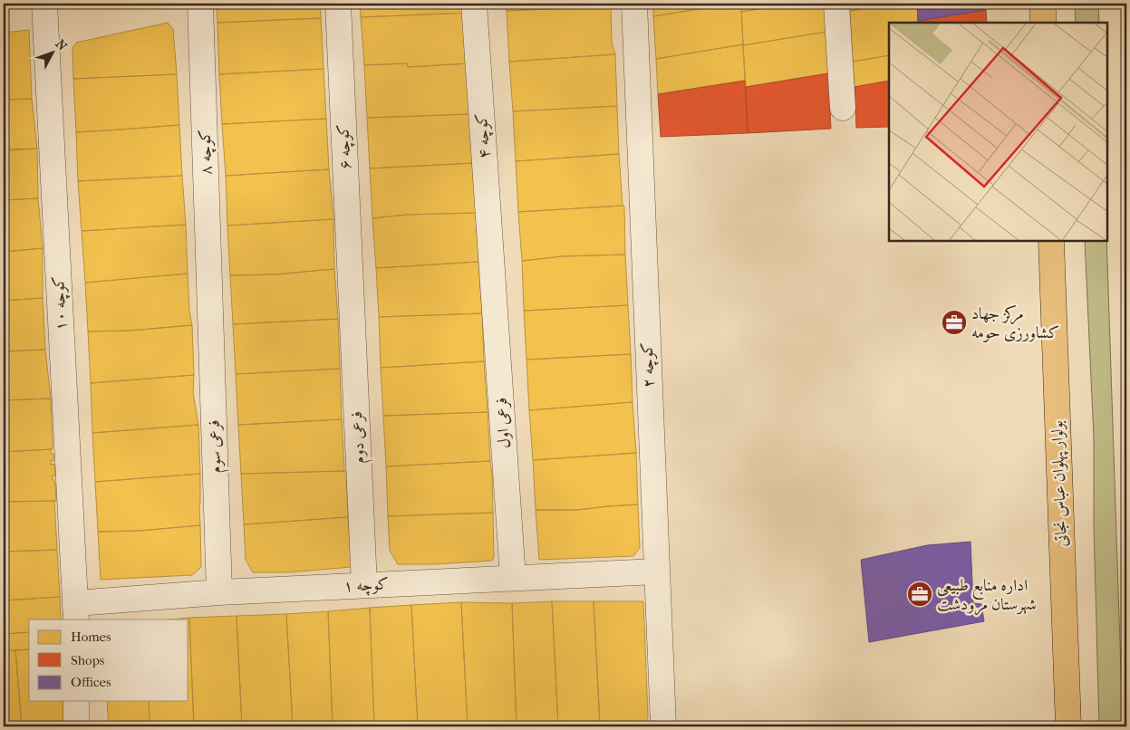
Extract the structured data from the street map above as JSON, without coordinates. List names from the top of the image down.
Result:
{
  "streets": {
    "main road": ["بولوار پهلوان عباس نجاتی"],
    "street": [
      "کوچه ۴",
      "کوچه ۶",
      "کوچه ۸",
      "کوچه ۱۰",
      "کوچه ۲",
      "فرعی اول",
      "فرعی دوم",
      "فرعی سوم",
      "کوچه ۱"
    ]
  },
  "crossings": [
    ["کوچه ۴", "فرعی اول"],
    ["کوچه ۶", "فرعی دوم"],
    ["کوچه ۸", "فرعی سوم"],
    ["کوچه ۱۰", "کوچه ۱"],
    ["کوچه ۲", "کوچه ۱"],
    ["فرعی اول", "کوچه ۱"],
    ["فرعی دوم", "کوچه ۱"],
    ["فرعی سوم", "کوچه ۱"]
  ],
  "places": {
    "office": ["مرکز جهاد کشاورزی حومه", "اداره منابع طبیعی شهرستان مرودشت"]
  },
  "legend": ["Homes", "Shops", "Offices"],
  "north": "top right"
}
